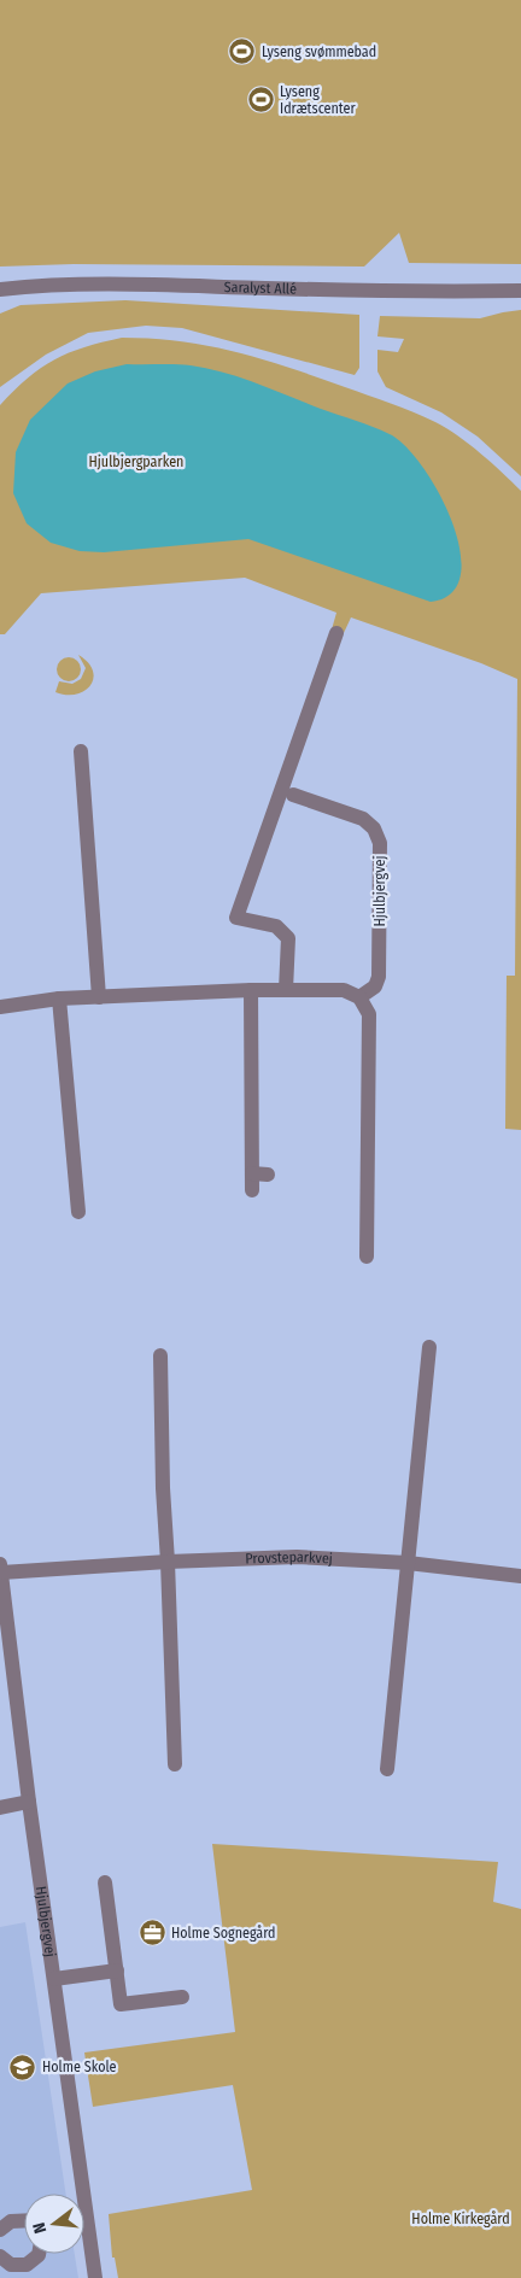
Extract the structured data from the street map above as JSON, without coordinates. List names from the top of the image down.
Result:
{
  "streets": {
    "street": ["Saralyst Allé", "Hjulbjergvej", "Provsteparkvej"]
  },
  "crossings": [
    ["Hjulbjergvej", "Provsteparkvej"]
  ],
  "parks": ["Hjulbjergparken", "Holme Kirkegård"],
  "places": {
    "sports": ["Lyseng svømmebad", "Lyseng Idrætscenter"],
    "office": ["Holme Sognegård"],
    "school or university": ["Holme Skole"]
  },
  "north": "left"
}
